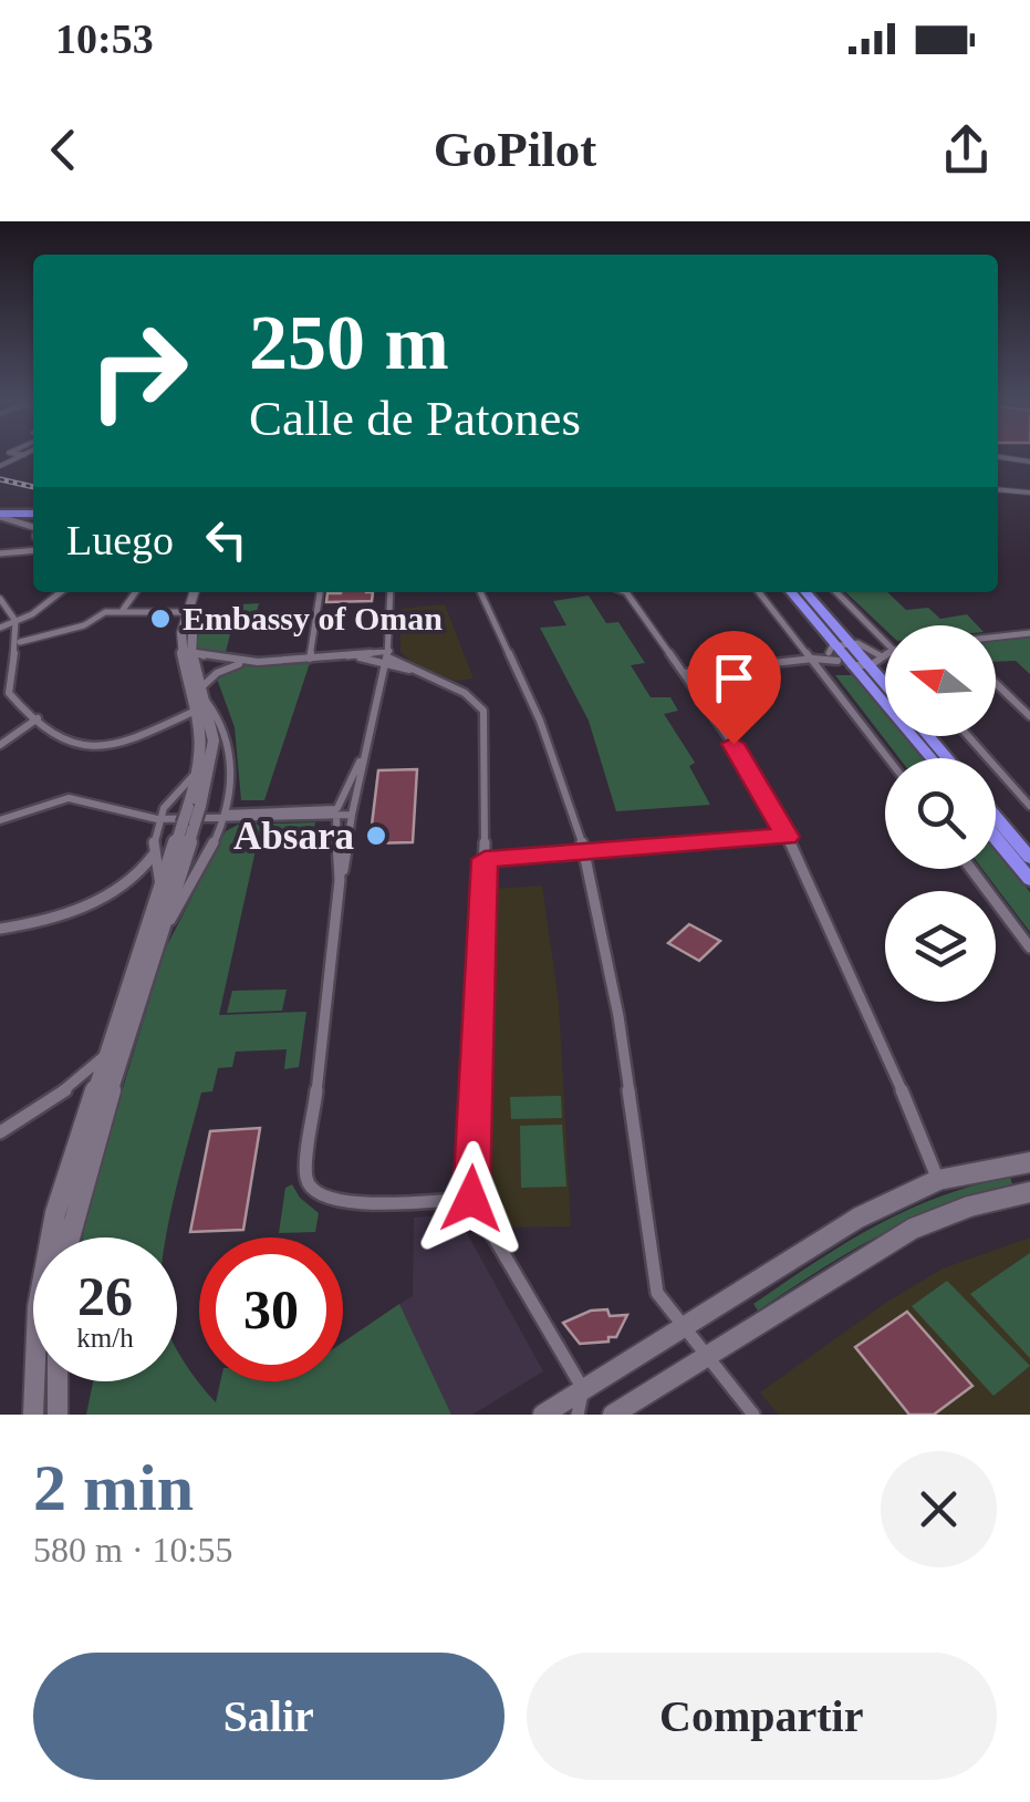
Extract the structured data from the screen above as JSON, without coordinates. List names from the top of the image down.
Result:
{
  "places": ["Embassy of Oman", "Absara"],
  "north": "left",
  "page": {
    "status": "10:53",
    "header": "GoPilot",
    "turn": ["250 m", "Calle de Patones"],
    "then": "Luego",
    "speed": "26 km/h",
    "limit": "30",
    "heading": ["2 min", "580 m · 10:55"],
    "buttons": ["Salir", "Compartir"]
  }
}
